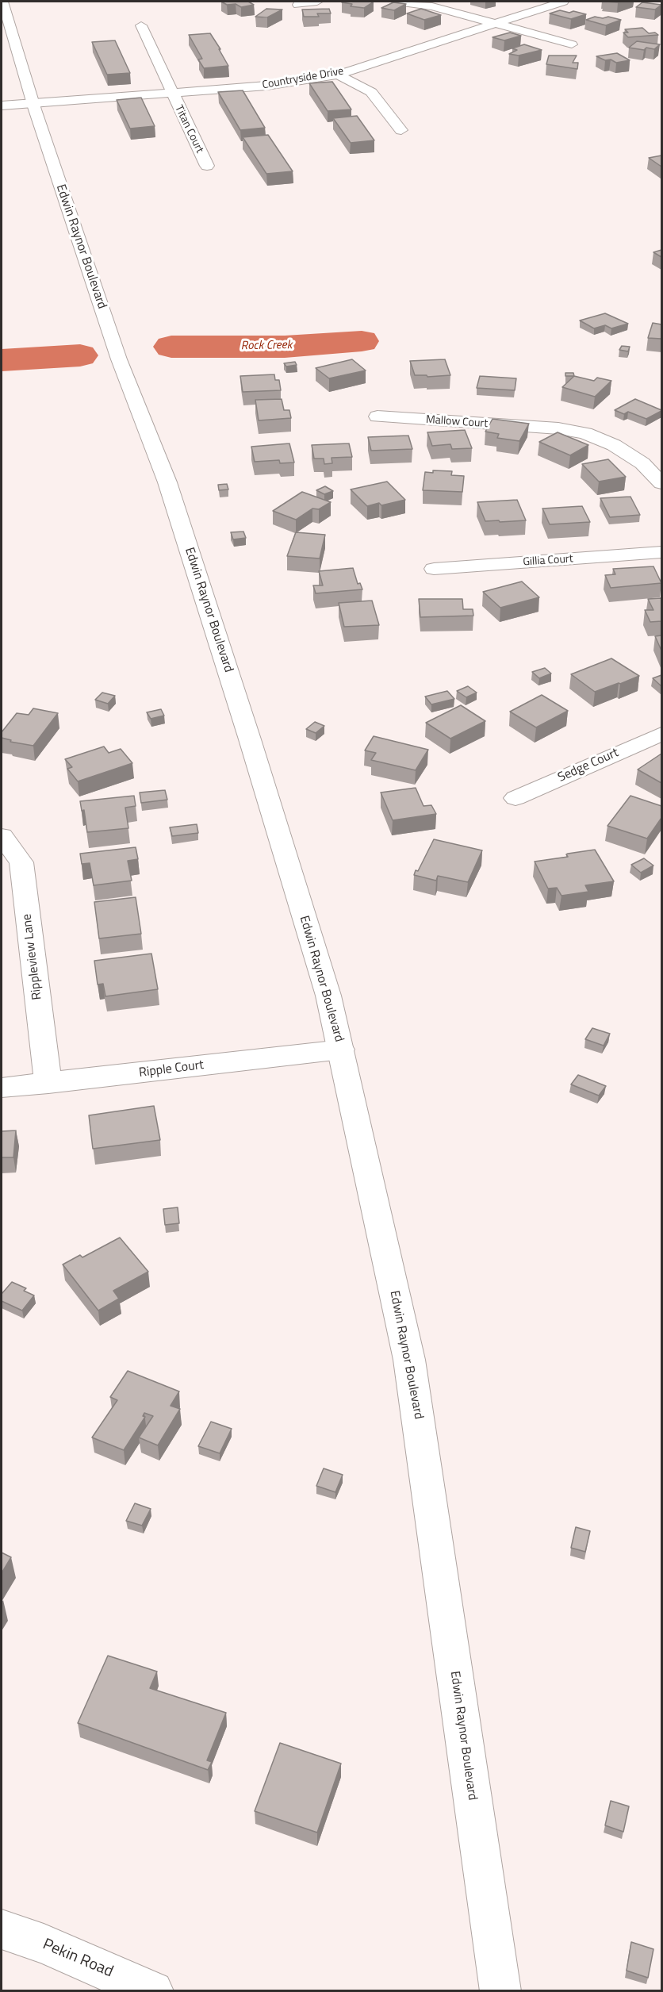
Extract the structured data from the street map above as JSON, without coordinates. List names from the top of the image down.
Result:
{
  "streets": {
    "street": [
      "Countryside Drive",
      "Titan Court",
      "Edwin Raynor Boulevard",
      "Mallow Court",
      "Gillia Court",
      "Sedge Court",
      "Rippleview Lane",
      "Ripple Court",
      "Pekin Road"
    ]
  },
  "crossings": [
    ["Countryside Drive", "Titan Court"],
    ["Countryside Drive", "Edwin Raynor Boulevard"],
    ["Edwin Raynor Boulevard", "Ripple Court"],
    ["Rippleview Lane", "Ripple Court"]
  ],
  "water": ["Rock Creek"]
}
